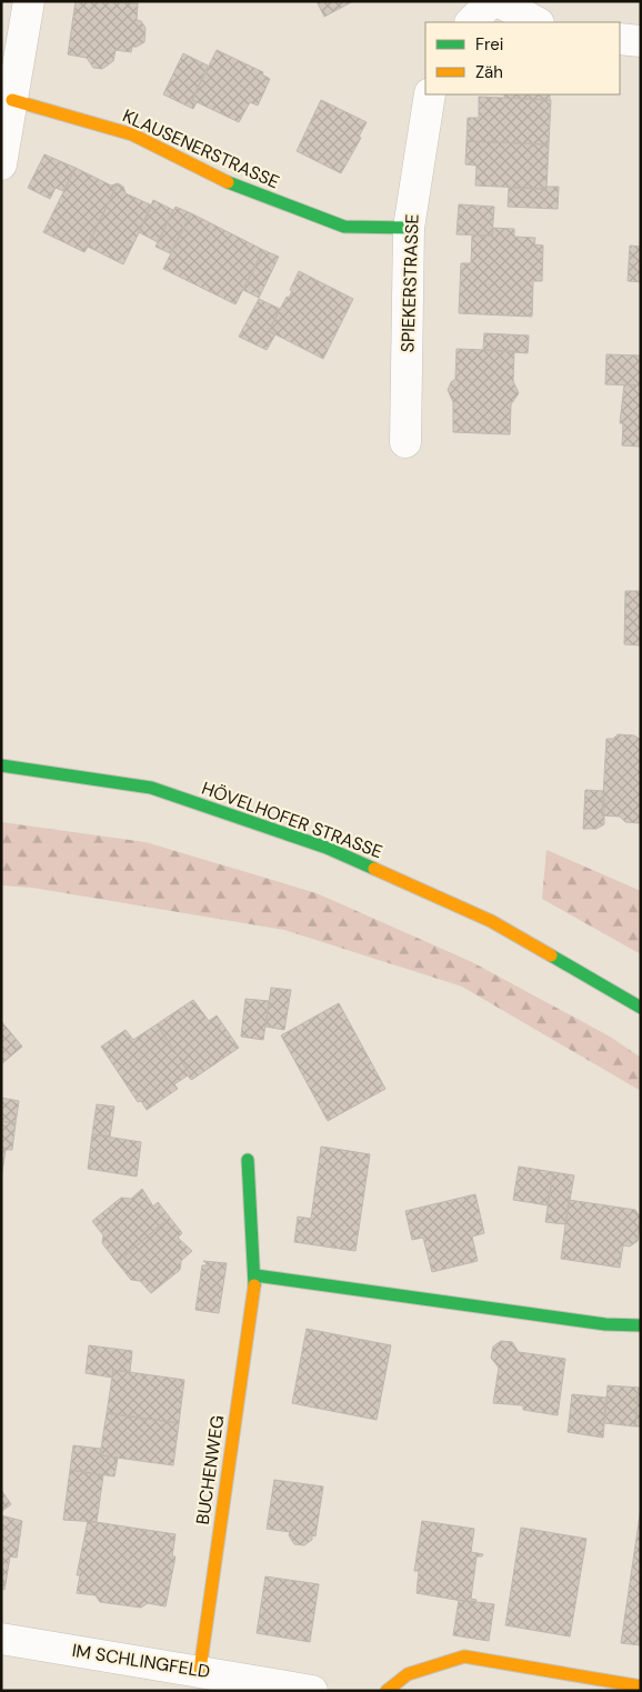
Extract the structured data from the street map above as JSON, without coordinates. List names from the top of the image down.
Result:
{
  "streets": {
    "street": [
      "KLAUSENERSTRASSE",
      "SPIEKERSTRASSE",
      "HÖVELHOFER STRASSE",
      "BUCHENWEG",
      "IM SCHLINGFELD"
    ]
  },
  "crossings": [
    ["KLAUSENERSTRASSE", "SPIEKERSTRASSE"],
    ["BUCHENWEG", "IM SCHLINGFELD"]
  ],
  "legend": ["Frei", "Zäh"]
}
